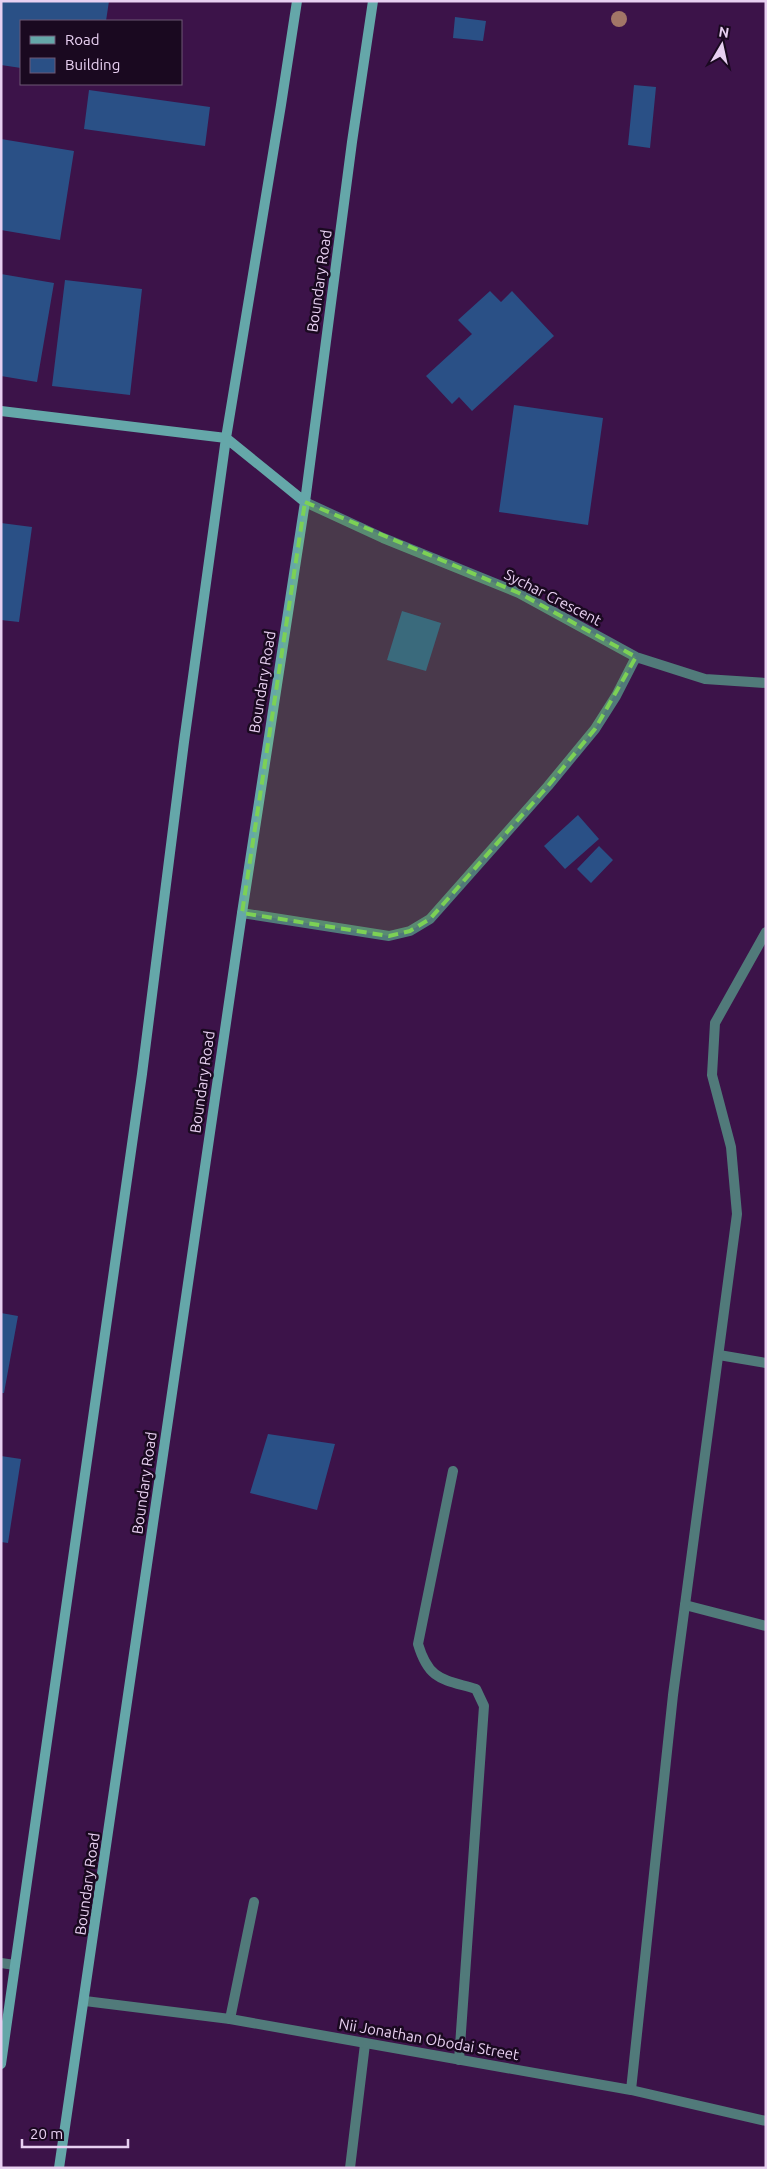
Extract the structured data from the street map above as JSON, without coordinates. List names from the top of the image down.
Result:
{
  "streets": {
    "main road": ["Boundary Road"],
    "street": ["Sychar Crescent", "Nii Jonathan Obodai Street"]
  },
  "crossings": [
    ["Boundary Road", "Sychar Crescent"],
    ["Boundary Road", "Nii Jonathan Obodai Street"]
  ],
  "legend": ["Road", "Building"],
  "scale_bar": "20 m",
  "north": "top"
}
